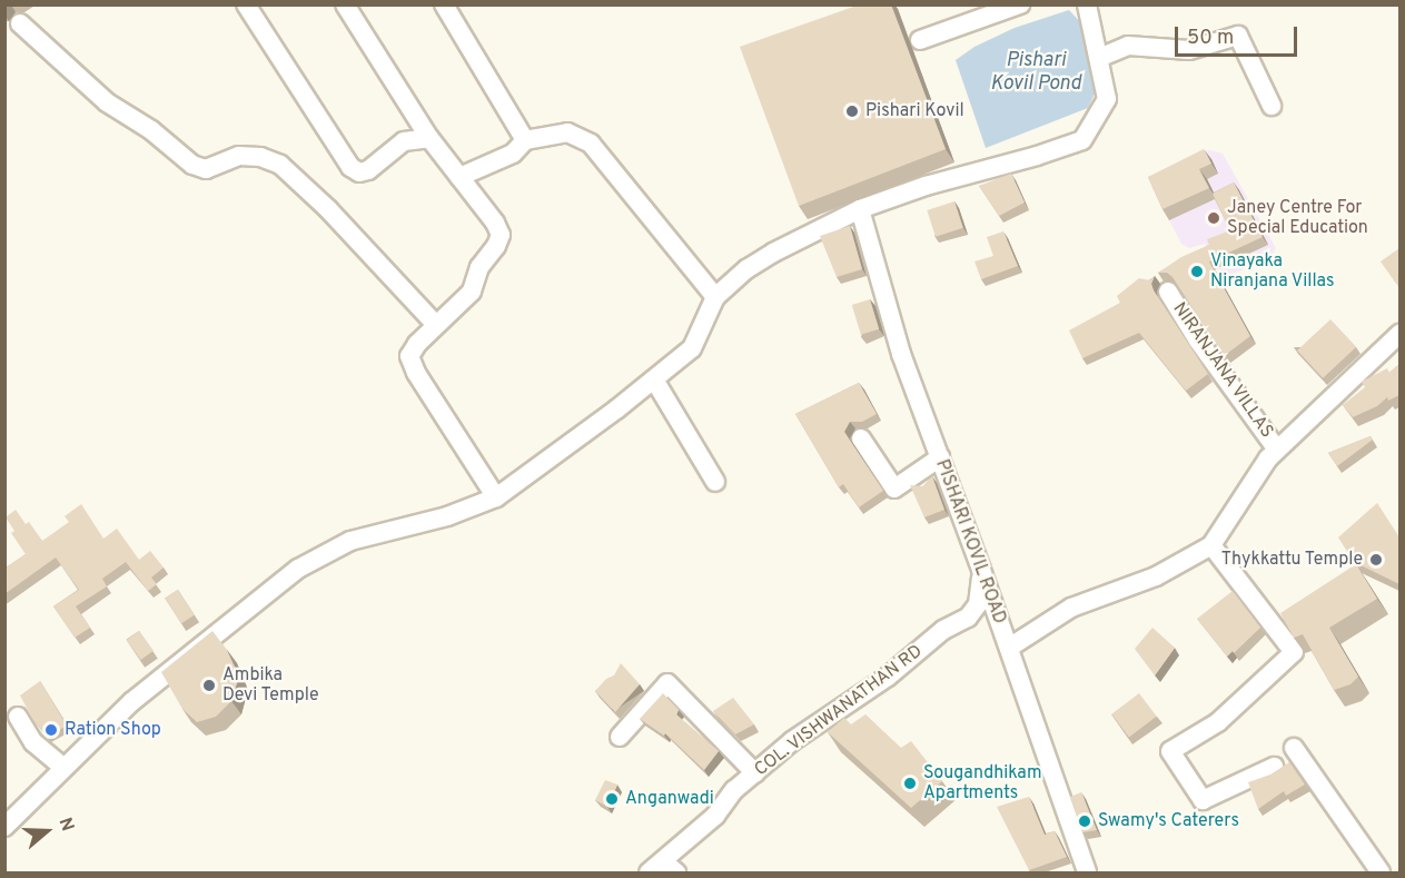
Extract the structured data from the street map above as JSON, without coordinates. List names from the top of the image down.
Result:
{
  "streets": {
    "street": ["NIRANJANA VILLAS", "PISHARI KOVIL ROAD", "COL. VISHWANATHAN RD"]
  },
  "crossings": [
    ["PISHARI KOVIL ROAD", "COL. VISHWANATHAN RD"]
  ],
  "water": ["Pishari Kovil Pond"],
  "places": [
    "Pishari Kovil",
    "Janey Centre For Special Education",
    "Vinayaka Niranjana Villas",
    "Thykkattu Temple",
    "Ambika Devi Temple",
    "Ration Shop",
    "Sougandhikam Apartments",
    "Anganwadi",
    "Swamy's Caterers"
  ],
  "scale_bar": "50 m",
  "north": "right"
}
